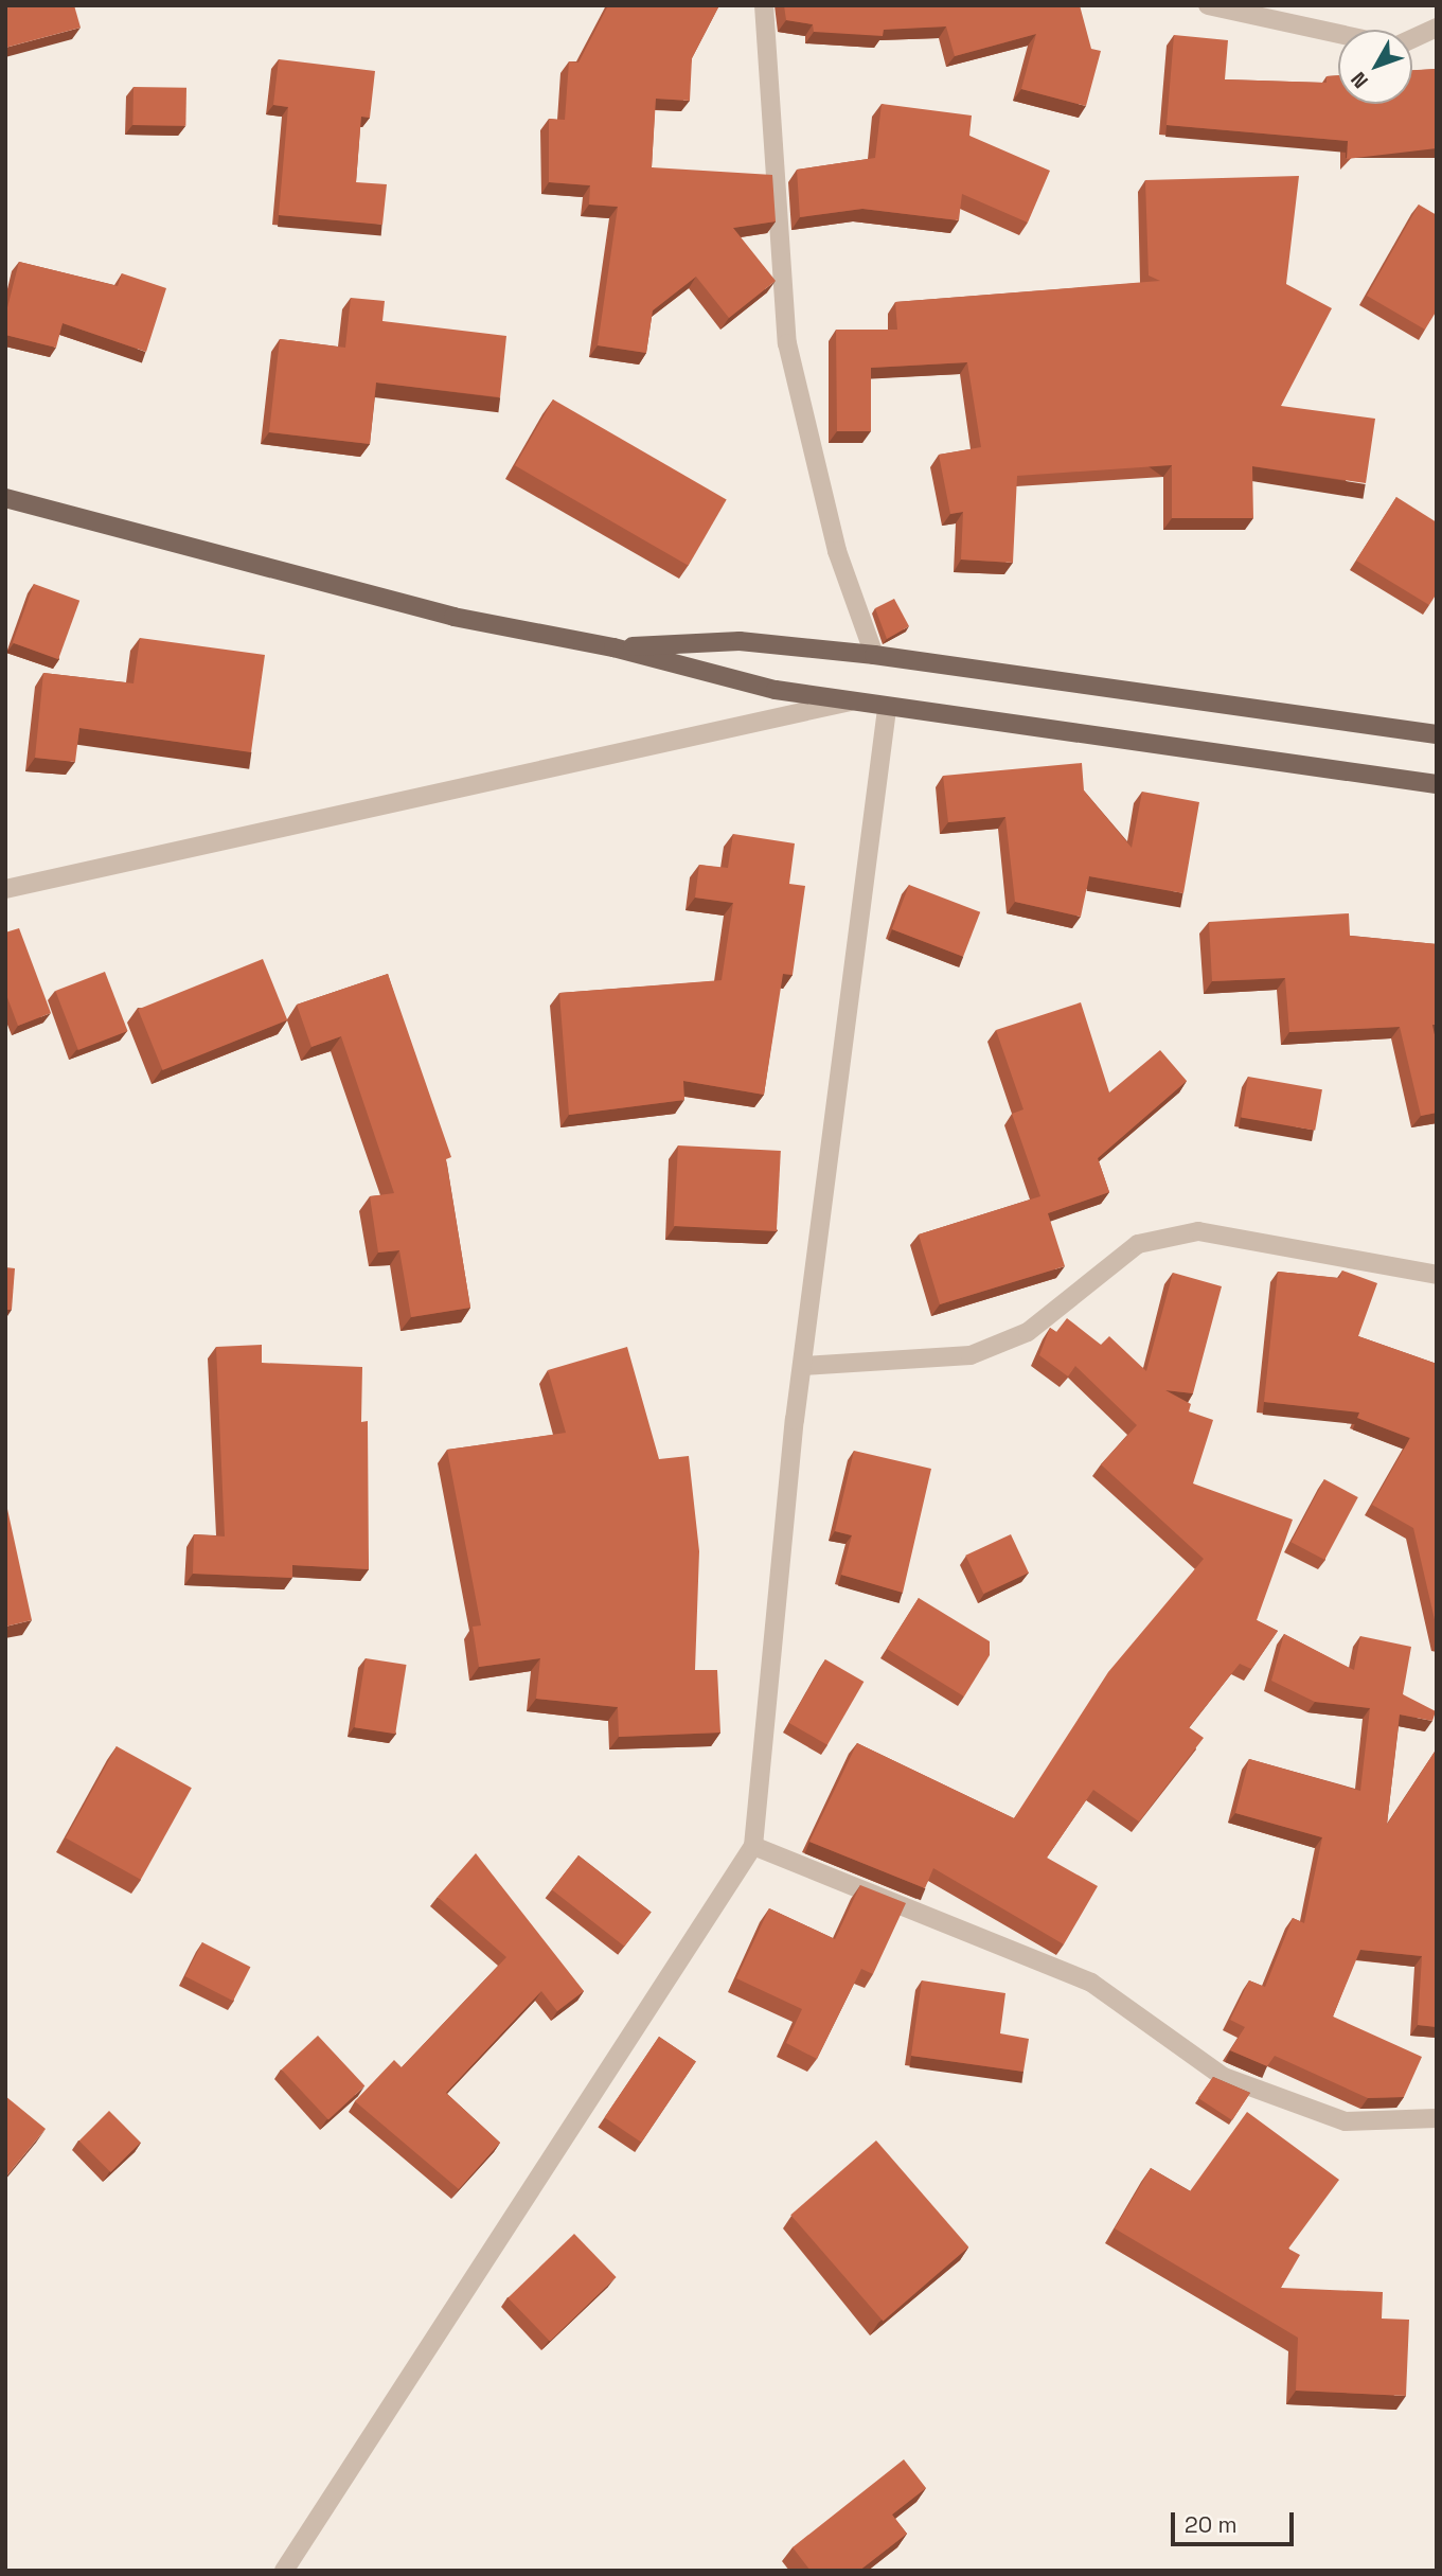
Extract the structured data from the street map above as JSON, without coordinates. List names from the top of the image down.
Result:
{
  "scale_bar": "20 m",
  "north": "bottom left"
}
